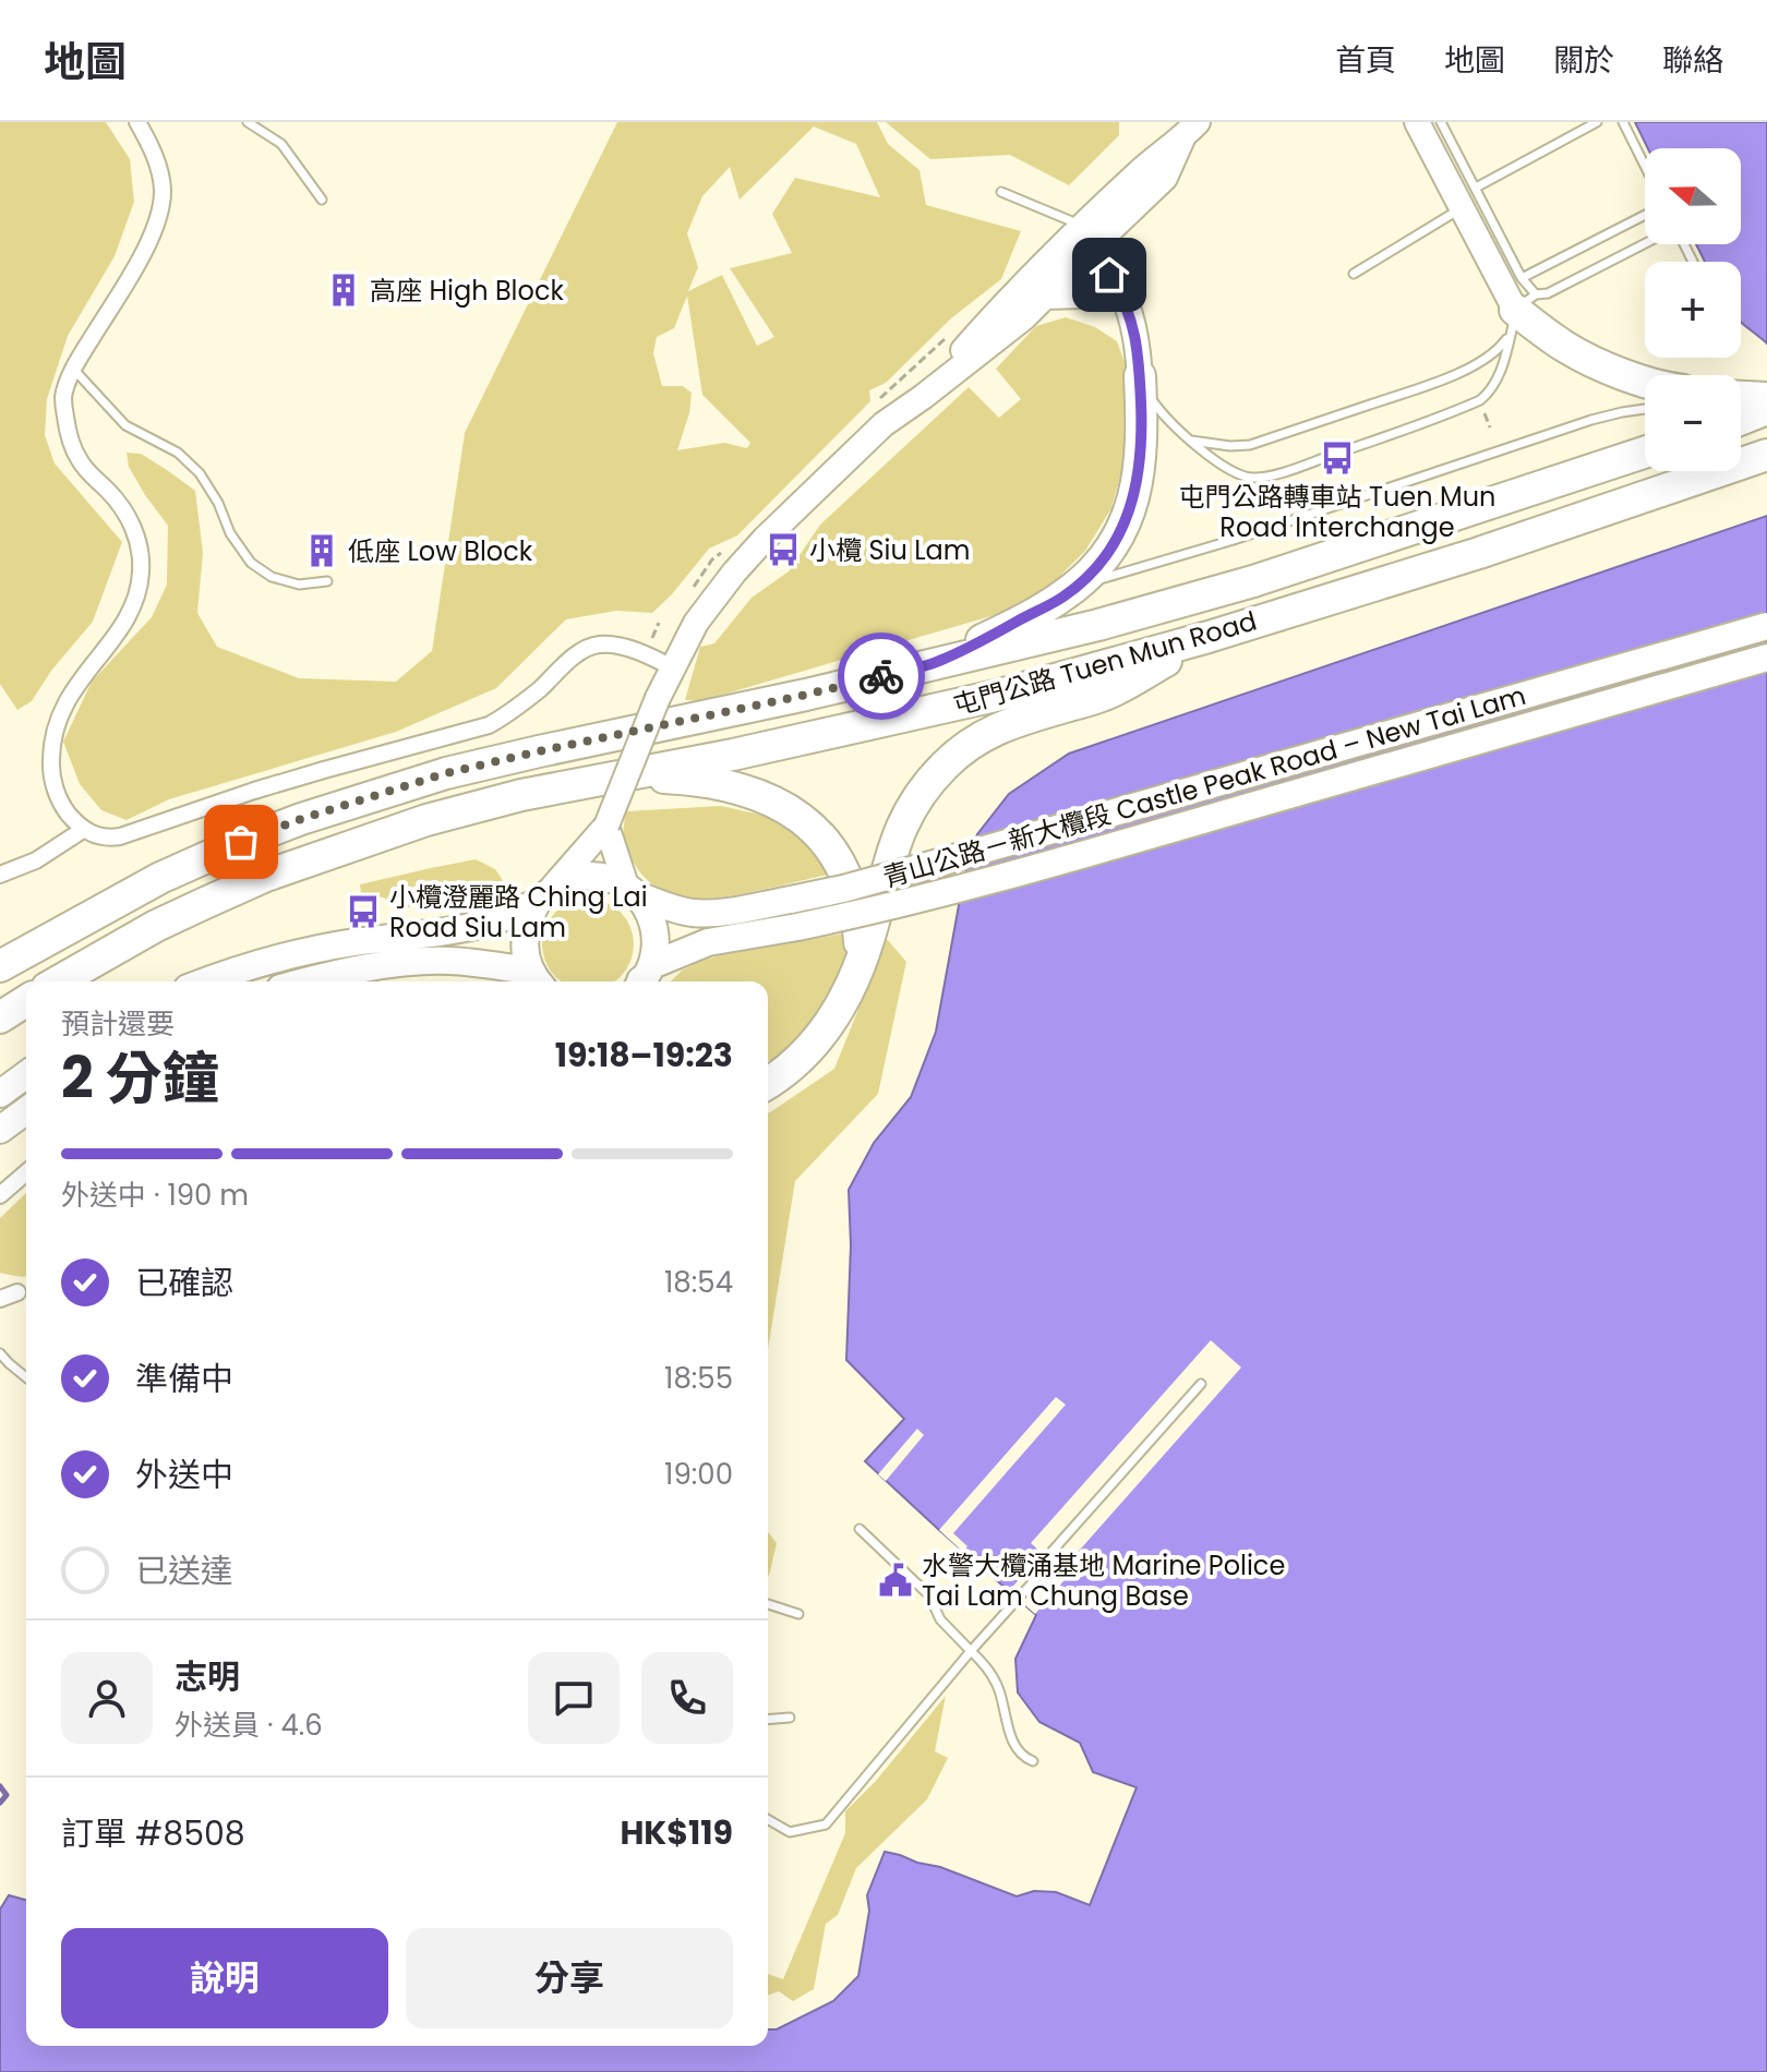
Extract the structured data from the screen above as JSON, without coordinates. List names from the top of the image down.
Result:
{
  "streets": {
    "highway": ["屯門公路 Tuen Mun Road"],
    "main road": ["青山公路－新大欖段 Castle Peak Road – New Tai Lam"]
  },
  "places": {
    "building": ["高座 High Block", "低座 Low Block"],
    "bus stop": ["屯門公路轉車站 Tuen Mun Road Interchange", "小欖 Siu Lam", "小欖澄麗路 Ching Lai Road Siu Lam"],
    "public building": ["水警大欖涌基地 Marine Police Tai Lam Chung Base"]
  },
  "north": "left",
  "page": {
    "header": "地圖",
    "nav": [
      "首頁",
      "地圖",
      "關於",
      "聯絡"
    ],
    "map_buttons": ["+", "−"],
    "heading": ["2 分鐘", "預計還要", "19:18–19:23"],
    "panel": [
      "志明",
      "外送員 · 4.6",
      "訂單 #8508",
      "HK$119"
    ],
    "bar": "外送中 · 190 m",
    "list": [
      ["已確認", "18:54"],
      ["準備中", "18:55"],
      ["外送中", "19:00"],
      "已送達"
    ],
    "buttons": ["說明", "分享"]
  }
}
